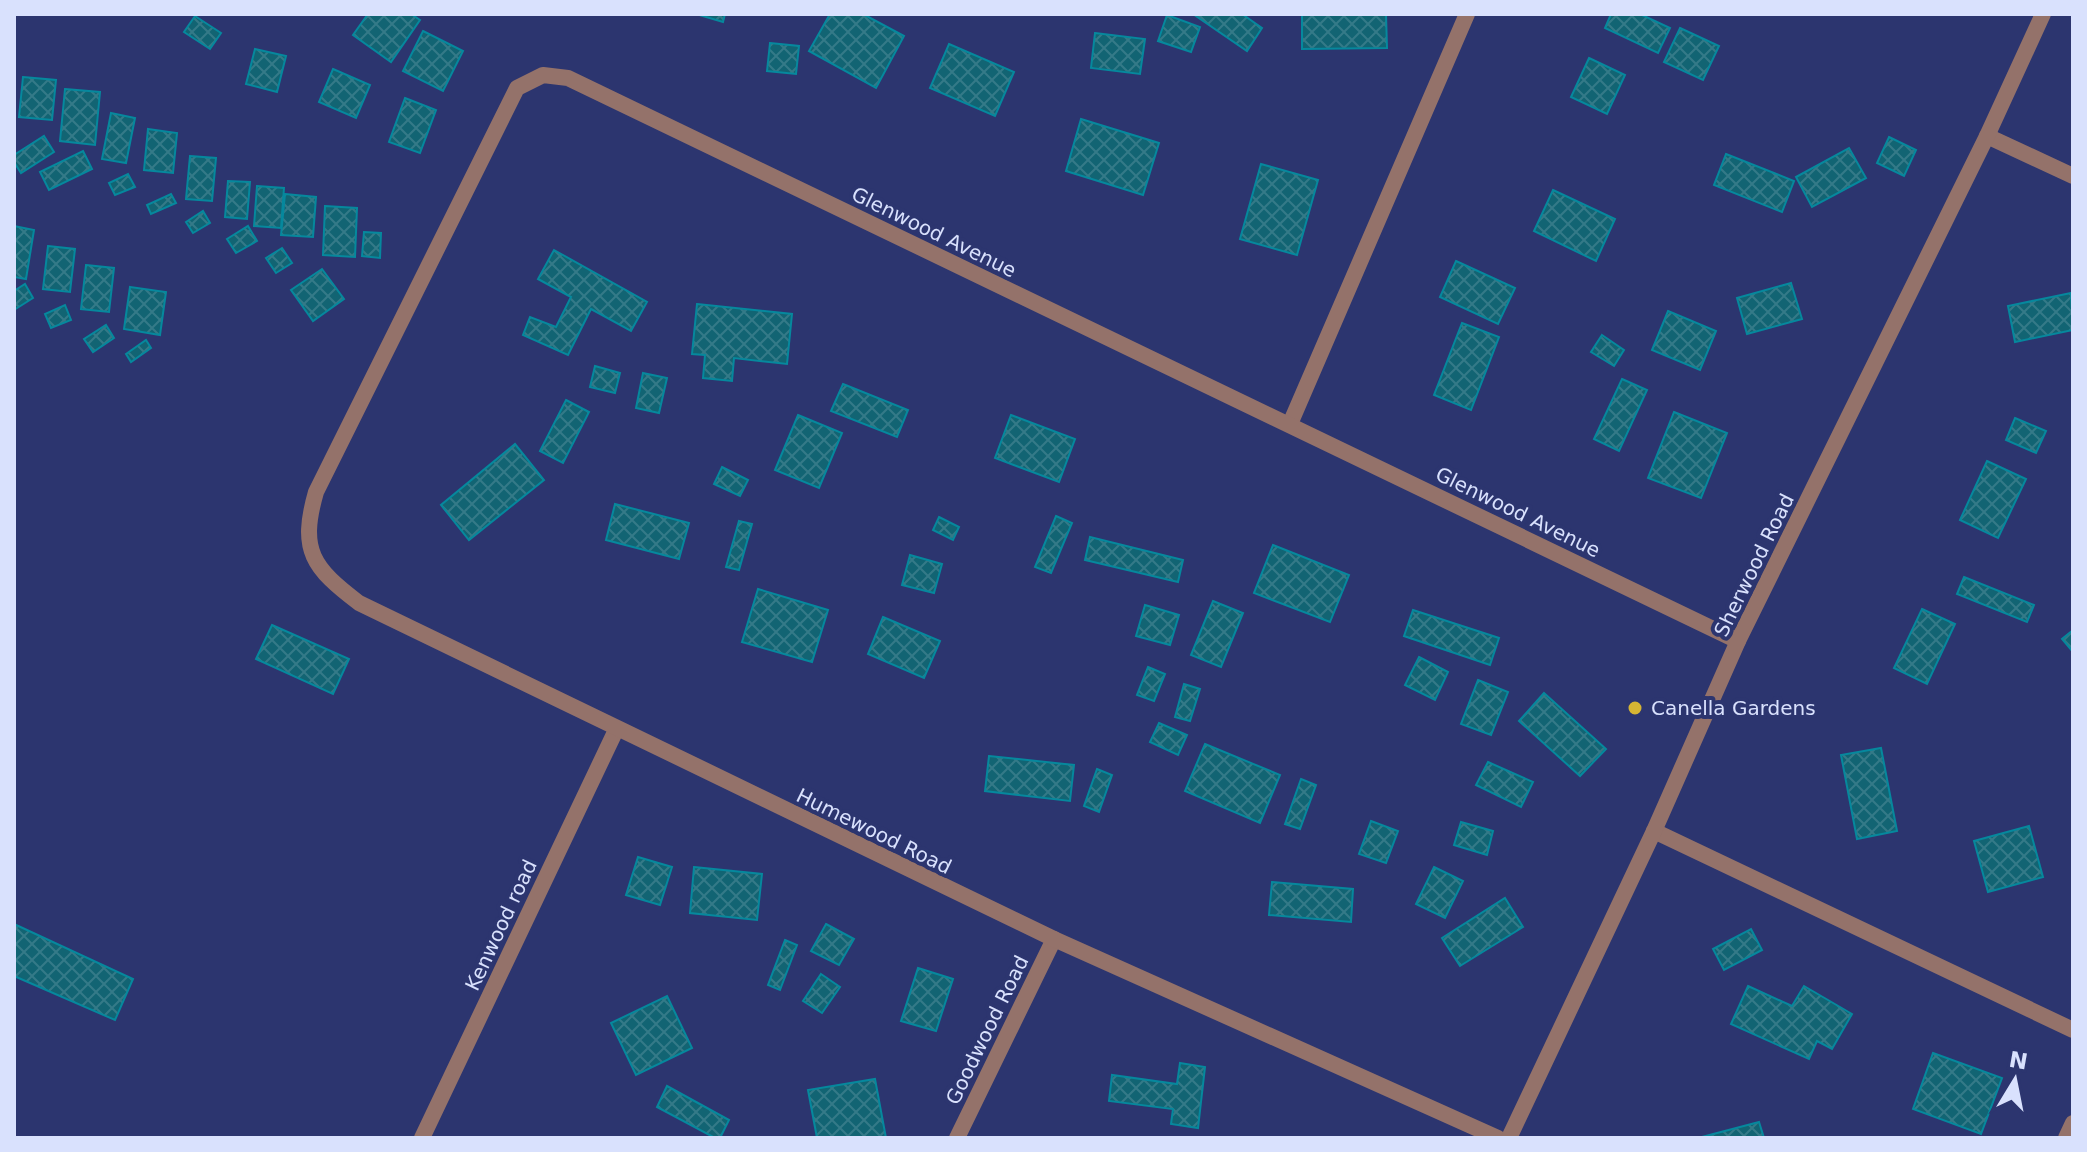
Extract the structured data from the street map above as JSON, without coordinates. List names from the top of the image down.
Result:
{
  "streets": {
    "street": [
      "Glenwood Avenue",
      "Sherwood Road",
      "Humewood Road",
      "Kenwood road",
      "Goodwood Road"
    ]
  },
  "crossings": [
    ["Glenwood Avenue", "Sherwood Road"],
    ["Glenwood Avenue", "Humewood Road"],
    ["Humewood Road", "Kenwood road"],
    ["Humewood Road", "Goodwood Road"]
  ],
  "places": ["Canella Gardens"],
  "north": "top"
}
